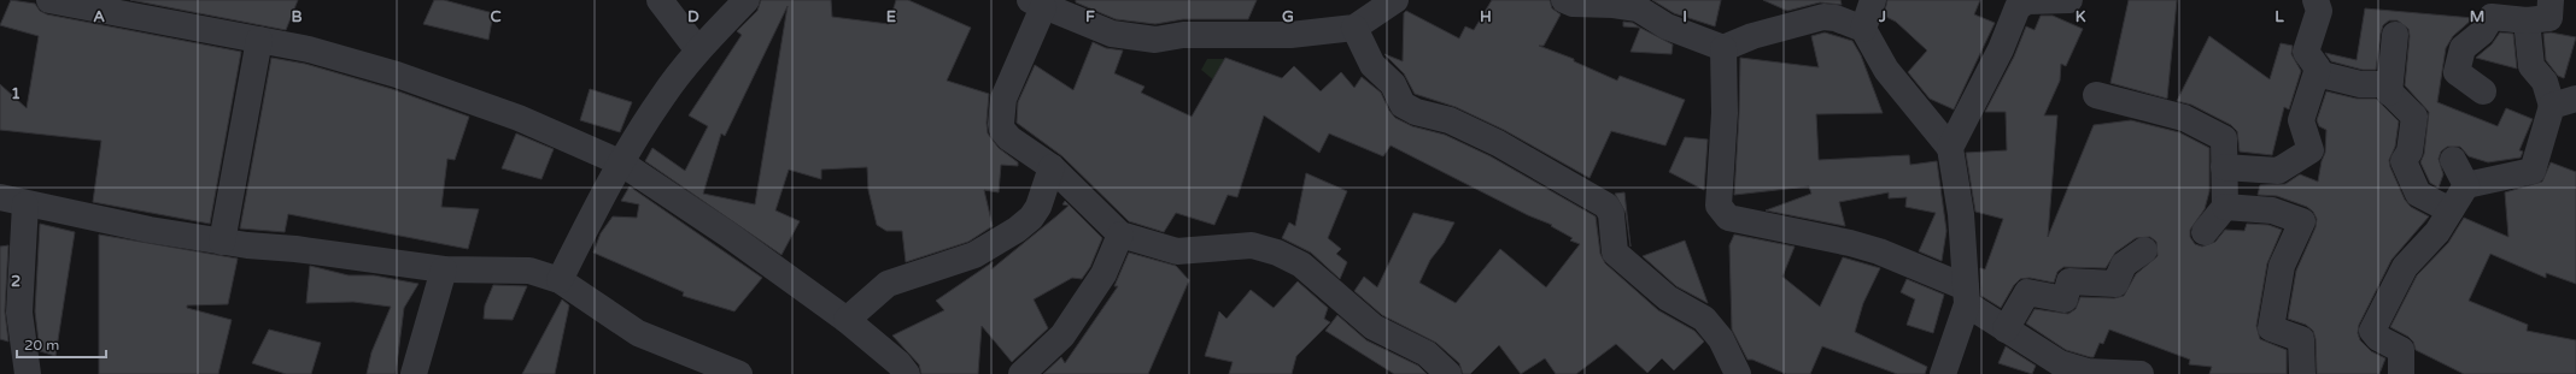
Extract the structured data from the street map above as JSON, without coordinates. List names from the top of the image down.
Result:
{
  "scale_bar": "20 m",
  "grid": {
    "columns": [
      "A",
      "B",
      "C",
      "D",
      "E",
      "F",
      "G",
      "H",
      "I",
      "J",
      "K",
      "L",
      "M"
    ],
    "rows": ["1", "2"]
  }
}
